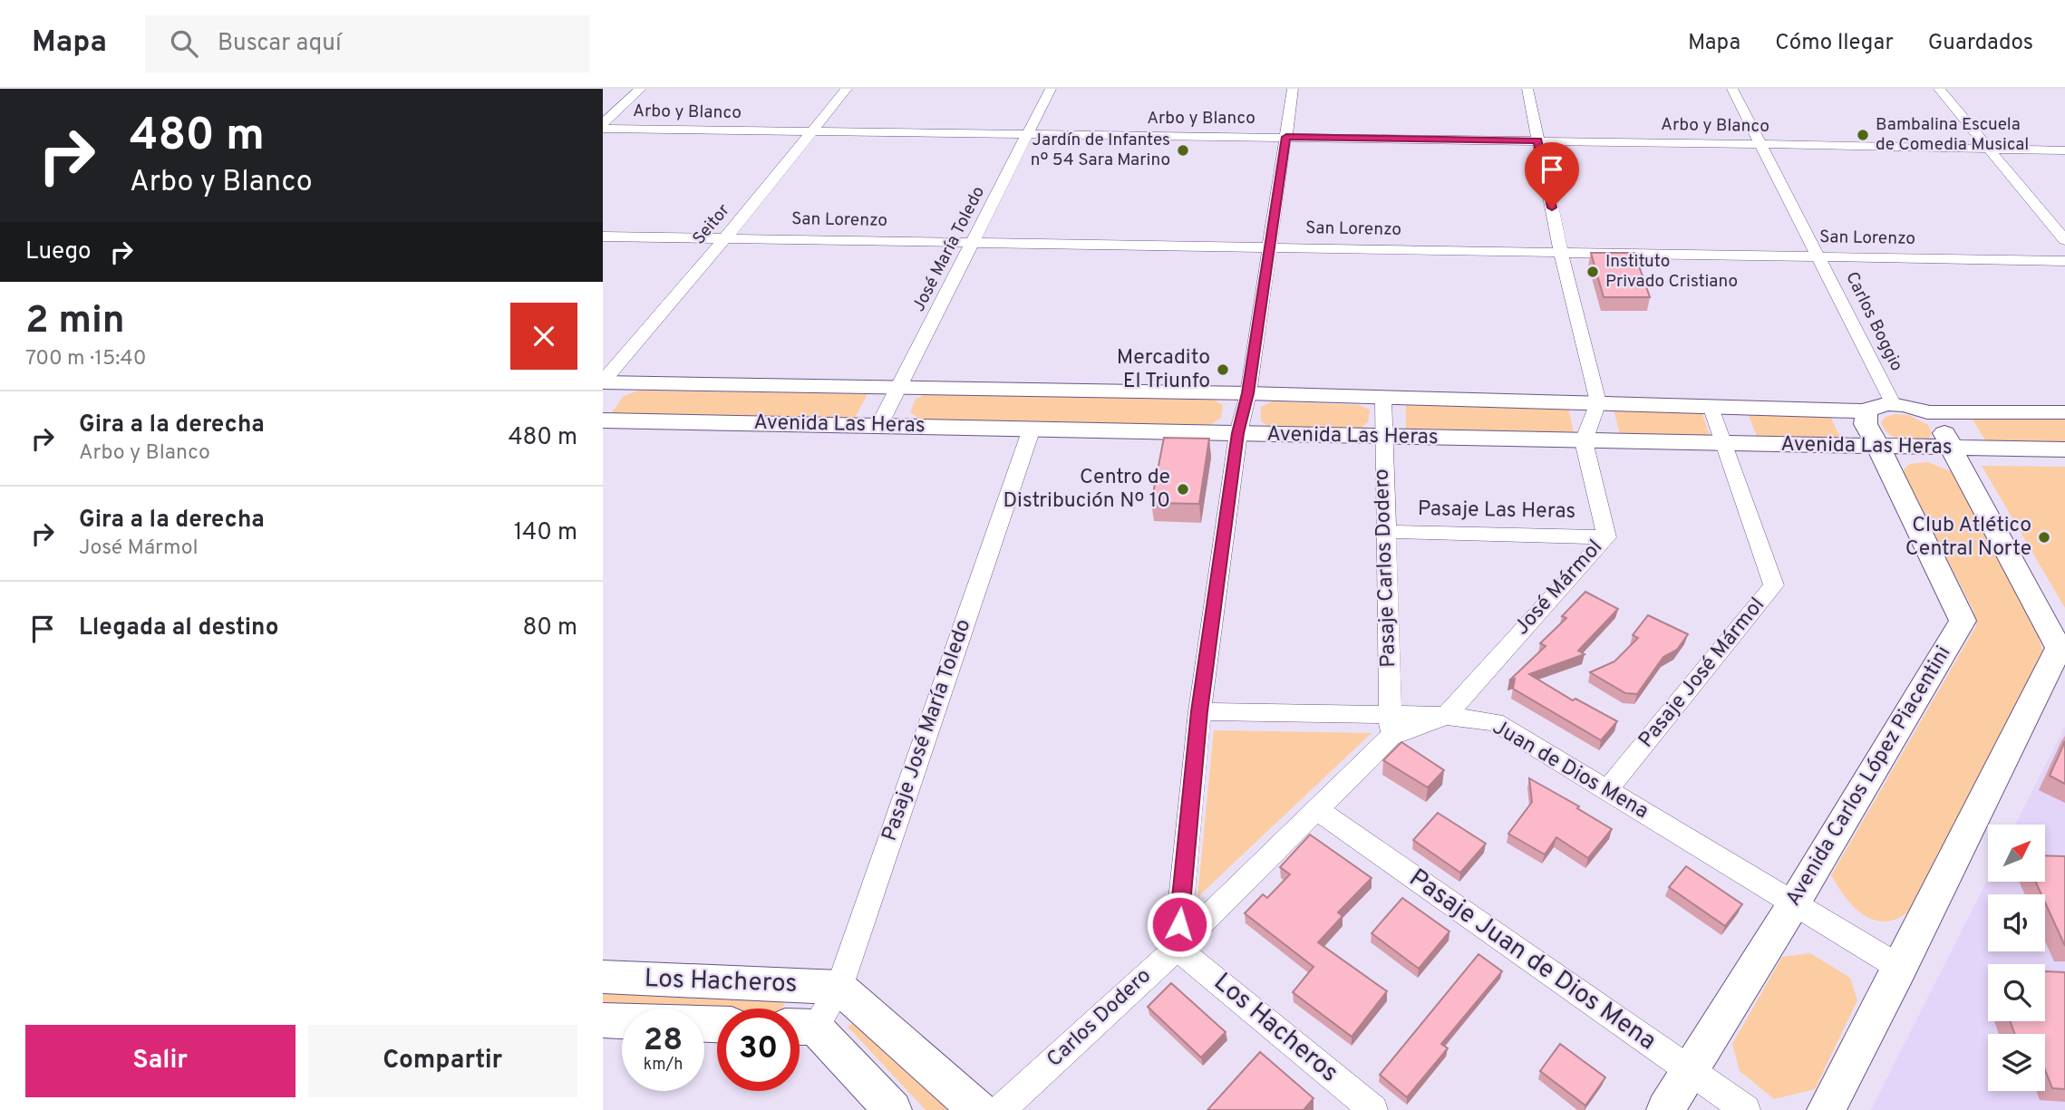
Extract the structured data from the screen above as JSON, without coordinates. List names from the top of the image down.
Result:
{
  "streets": {
    "main road": ["Avenida Las Heras", "Avenida Carlos López Piacentini", "Los Hacheros"],
    "street": [
      "Arbo y Blanco",
      "San Lorenzo",
      "Seitor",
      "José María Toledo",
      "Carlos Boggio",
      "Pasaje Las Heras",
      "Pasaje Carlos Dodero",
      "José Mármol",
      "Pasaje José Mármol",
      "Pasaje José María Toledo",
      "Juan de Dios Mena",
      "Pasaje Juan de Dios Mena",
      "Carlos Dodero"
    ]
  },
  "crossings": [
    ["Arbo y Blanco", "Seitor"],
    ["Arbo y Blanco", "José María Toledo"],
    ["Arbo y Blanco", "Carlos Boggio"],
    ["San Lorenzo", "Seitor"],
    ["San Lorenzo", "José María Toledo"],
    ["San Lorenzo", "Carlos Boggio"],
    ["Seitor", "Avenida Las Heras"],
    ["José María Toledo", "Avenida Las Heras"],
    ["Carlos Boggio", "Avenida Las Heras"],
    ["Carlos Boggio", "Avenida Carlos López Piacentini"],
    ["Avenida Las Heras", "Pasaje Carlos Dodero"],
    ["Avenida Las Heras", "José Mármol"],
    ["Avenida Las Heras", "Pasaje José Mármol"],
    ["Avenida Las Heras", "Pasaje José María Toledo"],
    ["Avenida Las Heras", "Avenida Carlos López Piacentini"],
    ["Pasaje Las Heras", "Pasaje Carlos Dodero"],
    ["Pasaje Las Heras", "José Mármol"],
    ["Pasaje Carlos Dodero", "José Mármol"],
    ["José Mármol", "Juan de Dios Mena"],
    ["José Mármol", "Pasaje Juan de Dios Mena"],
    ["José Mármol", "Los Hacheros"],
    ["José Mármol", "Carlos Dodero"],
    ["Pasaje José Mármol", "Juan de Dios Mena"],
    ["Pasaje José María Toledo", "Los Hacheros"],
    ["Juan de Dios Mena", "Avenida Carlos López Piacentini"],
    ["Avenida Carlos López Piacentini", "Pasaje Juan de Dios Mena"],
    ["Los Hacheros", "Carlos Dodero"]
  ],
  "places": [
    "Bambalina Escuela de Comedia Musical",
    "Jardín de Infantes nº 54 Sara Marino",
    "Instituto Privado Cristiano",
    "Mercadito El Triunfo",
    "Centro de Distribución Nº 10",
    "Club Atlético Central Norte"
  ],
  "north": "top right",
  "page": {
    "header": "Mapa",
    "search": "Buscar aquí",
    "nav": ["Mapa", "Cómo llegar", "Guardados"],
    "turn": ["480 m", "Arbo y Blanco"],
    "then": "Luego",
    "heading": ["2 min", "700 m · 15:40"],
    "list": [
      {
        "name": "Gira a la derecha",
        "note": "Arbo y Blanco",
        "value": "480 m"
      },
      {
        "name": "Gira a la derecha",
        "note": "José Mármol",
        "value": "140 m"
      },
      {
        "name": "Llegada al destino",
        "value": "80 m"
      }
    ],
    "speed": "28 km/h",
    "limit": "30",
    "buttons": ["Salir", "Compartir"]
  }
}
